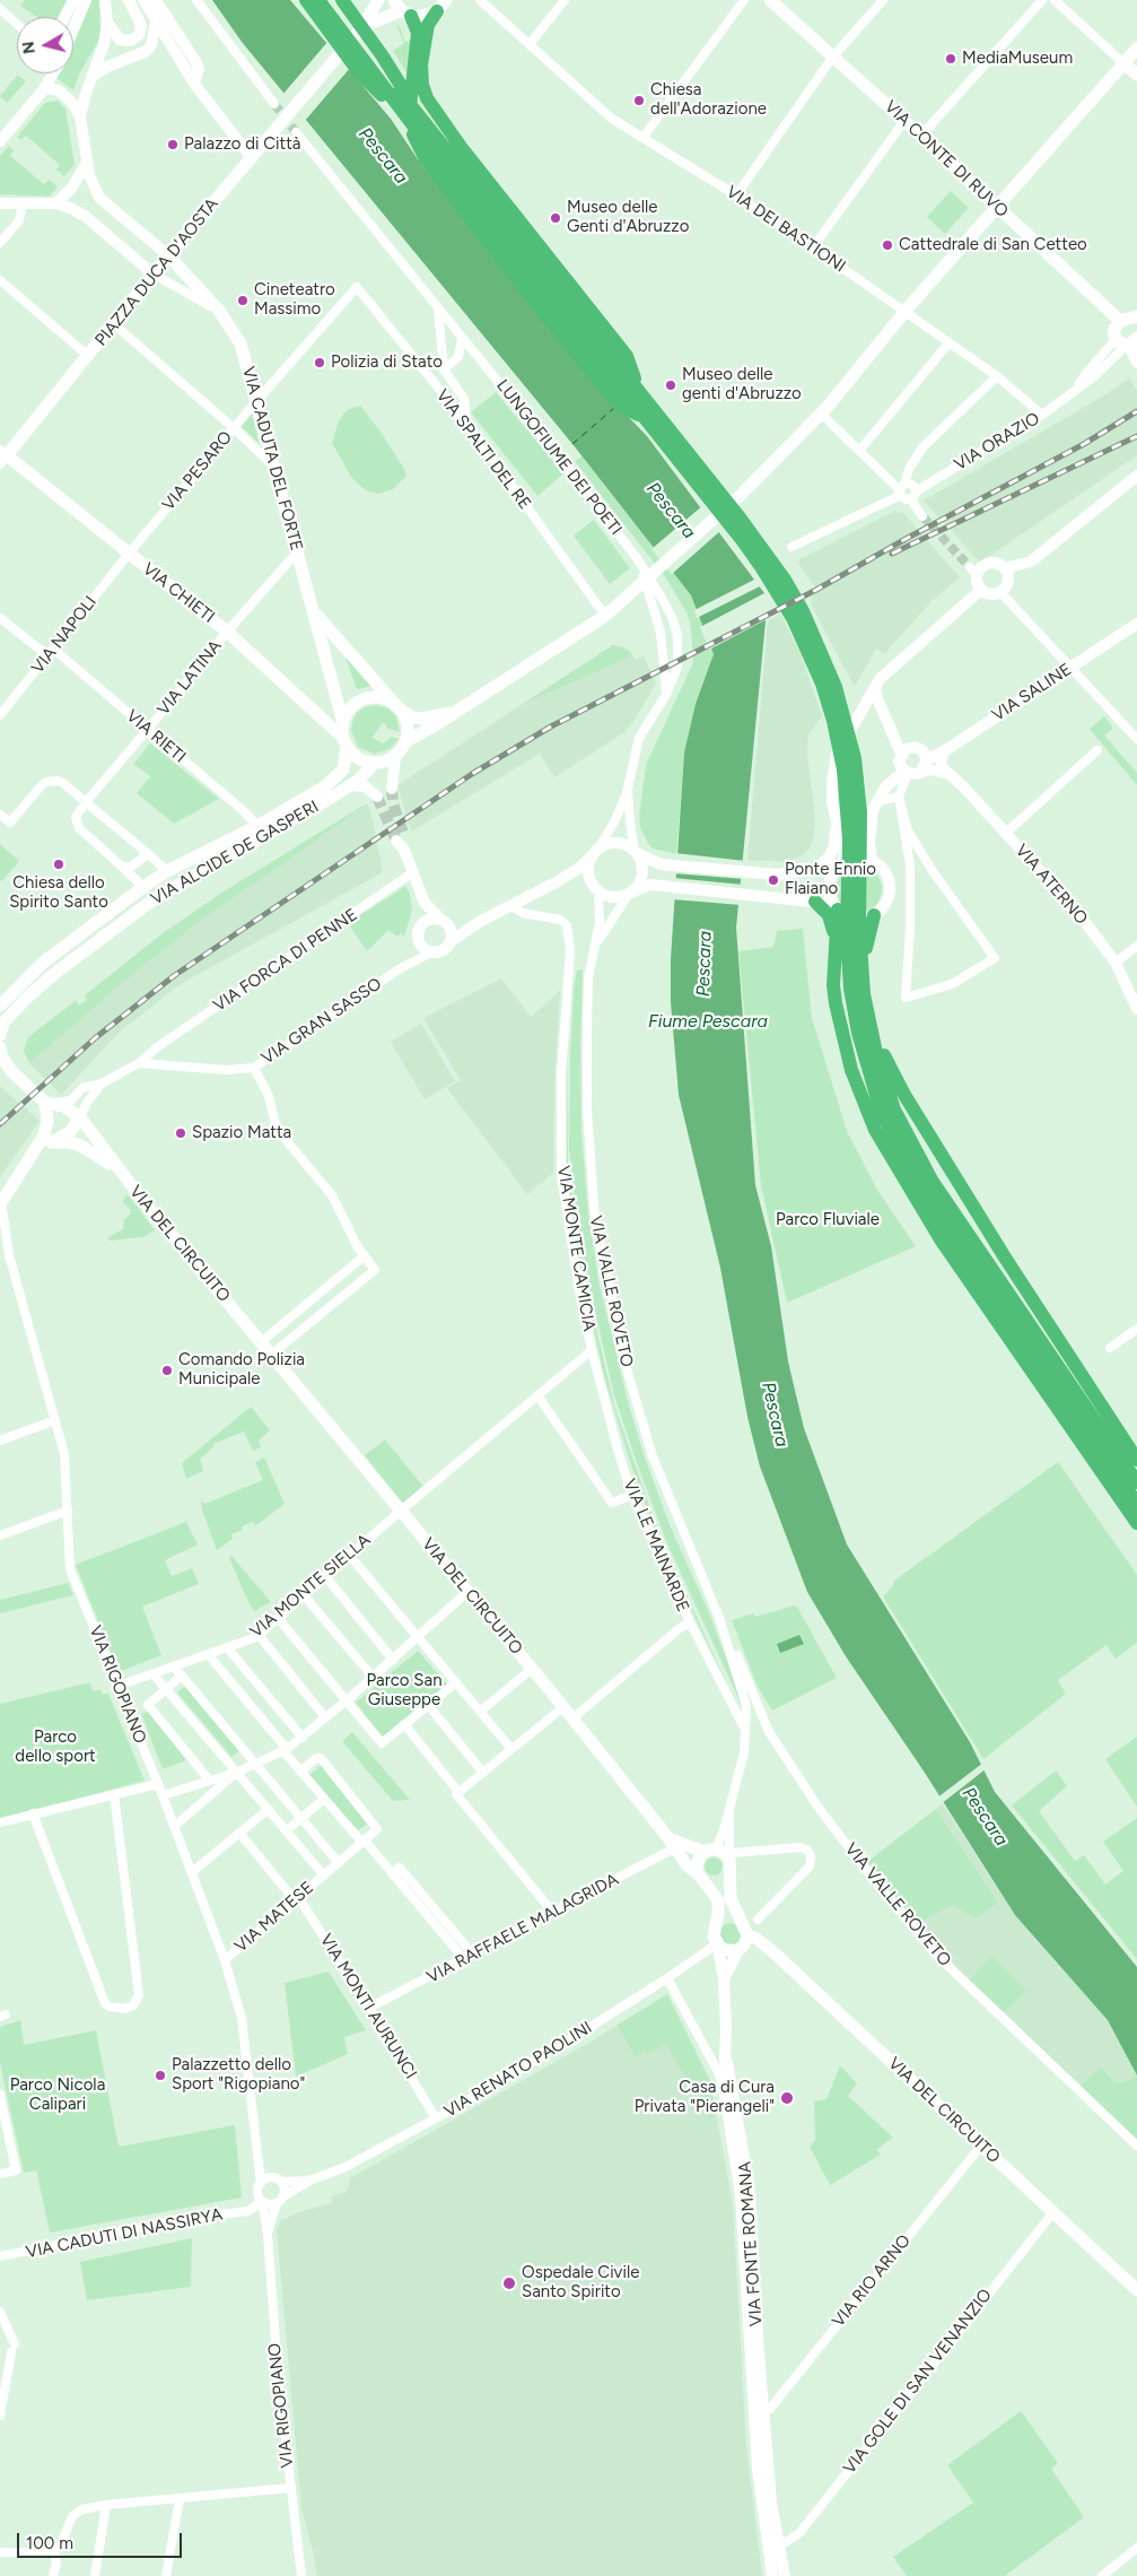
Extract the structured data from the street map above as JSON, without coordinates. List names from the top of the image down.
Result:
{
  "streets": {
    "main road": [
      "VIA CONTE DI RUVO",
      "PIAZZA DUCA D'AOSTA",
      "VIA CADUTA DEL FORTE",
      "VIA CHIETI",
      "VIA ALCIDE DE GASPERI",
      "VIA DEL CIRCUITO"
    ],
    "street": [
      "VIA DEI BASTIONI",
      "VIA ORAZIO",
      "VIA SPALTI DEL RE",
      "LUNGOFIUME DEI POETI",
      "VIA PESARO",
      "VIA NAPOLI",
      "VIA LATINA",
      "VIA SALINE",
      "VIA RIETI",
      "VIA ATERNO",
      "VIA FORCA DI PENNE",
      "VIA GRAN SASSO",
      "VIA MONTE CAMICIA",
      "VIA VALLE ROVETO",
      "VIA LE MAINARDE",
      "VIA MONTE SIELLA",
      "VIA RIGOPIANO",
      "VIA MATESE",
      "VIA RAFFAELE MALAGRIDA",
      "VIA MONTI AURUNCI",
      "VIA RENATO PAOLINI",
      "VIA CADUTI DI NASSIRYA",
      "VIA FONTE ROMANA",
      "VIA RIO ARNO",
      "VIA GOLE DI SAN VENANZIO"
    ]
  },
  "crossings": [
    ["VIA DEI BASTIONI", "VIA ORAZIO"],
    ["PIAZZA DUCA D'AOSTA", "VIA CADUTA DEL FORTE"],
    ["VIA SPALTI DEL RE", "VIA PESARO"],
    ["LUNGOFIUME DEI POETI", "VIA VALLE ROVETO"],
    ["VIA CADUTA DEL FORTE", "VIA PESARO"],
    ["VIA CADUTA DEL FORTE", "VIA CHIETI"],
    ["VIA CADUTA DEL FORTE", "VIA LATINA"],
    ["VIA CADUTA DEL FORTE", "VIA ALCIDE DE GASPERI"],
    ["VIA PESARO", "VIA CHIETI"],
    ["VIA PESARO", "VIA NAPOLI"],
    ["VIA CHIETI", "VIA NAPOLI"],
    ["VIA CHIETI", "VIA LATINA"],
    ["VIA CHIETI", "VIA ALCIDE DE GASPERI"],
    ["VIA NAPOLI", "VIA RIETI"],
    ["VIA LATINA", "VIA RIETI"],
    ["VIA RIETI", "VIA ALCIDE DE GASPERI"],
    ["VIA FORCA DI PENNE", "VIA GRAN SASSO"],
    ["VIA FORCA DI PENNE", "VIA DEL CIRCUITO"],
    ["VIA DEL CIRCUITO", "VIA MONTE CAMICIA"],
    ["VIA DEL CIRCUITO", "VIA MONTE SIELLA"],
    ["VIA DEL CIRCUITO", "VIA RAFFAELE MALAGRIDA"],
    ["VIA DEL CIRCUITO", "VIA RENATO PAOLINI"],
    ["VIA DEL CIRCUITO", "VIA FONTE ROMANA"],
    ["VIA DEL CIRCUITO", "VIA RIO ARNO"],
    ["VIA DEL CIRCUITO", "VIA GOLE DI SAN VENANZIO"],
    ["VIA MONTE CAMICIA", "VIA LE MAINARDE"],
    ["VIA MONTE CAMICIA", "VIA MONTE SIELLA"],
    ["VIA VALLE ROVETO", "VIA LE MAINARDE"],
    ["VIA MONTE SIELLA", "VIA RIGOPIANO"],
    ["VIA MONTE SIELLA", "VIA MATESE"],
    ["VIA RIGOPIANO", "VIA MATESE"],
    ["VIA RIGOPIANO", "VIA RENATO PAOLINI"],
    ["VIA MATESE", "VIA MONTI AURUNCI"],
    ["VIA RAFFAELE MALAGRIDA", "VIA MONTI AURUNCI"],
    ["VIA MONTI AURUNCI", "VIA RENATO PAOLINI"],
    ["VIA RENATO PAOLINI", "VIA FONTE ROMANA"],
    ["VIA FONTE ROMANA", "VIA RIO ARNO"],
    ["VIA FONTE ROMANA", "VIA GOLE DI SAN VENANZIO"]
  ],
  "water": ["Pescara", "Fiume Pescara"],
  "parks": [
    "Parco Fluviale",
    "Parco San Giuseppe",
    "Parco dello sport",
    "Parco Nicola Calipari"
  ],
  "places": [
    "MediaMuseum",
    "Chiesa dell'Adorazione",
    "Palazzo di Città",
    "Museo delle Genti d'Abruzzo",
    "Cattedrale di San Cetteo",
    "Cineteatro Massimo",
    "Polizia di Stato",
    "Museo delle genti d'Abruzzo",
    "Chiesa dello Spirito Santo",
    "Ponte Ennio Flaiano",
    "Spazio Matta",
    "Comando Polizia Municipale",
    "Palazzetto dello Sport \"Rigopiano\"",
    "Casa di Cura Privata \"Pierangeli\"",
    "Ospedale Civile Santo Spirito"
  ],
  "scale_bar": "100 m",
  "north": "left"
}
